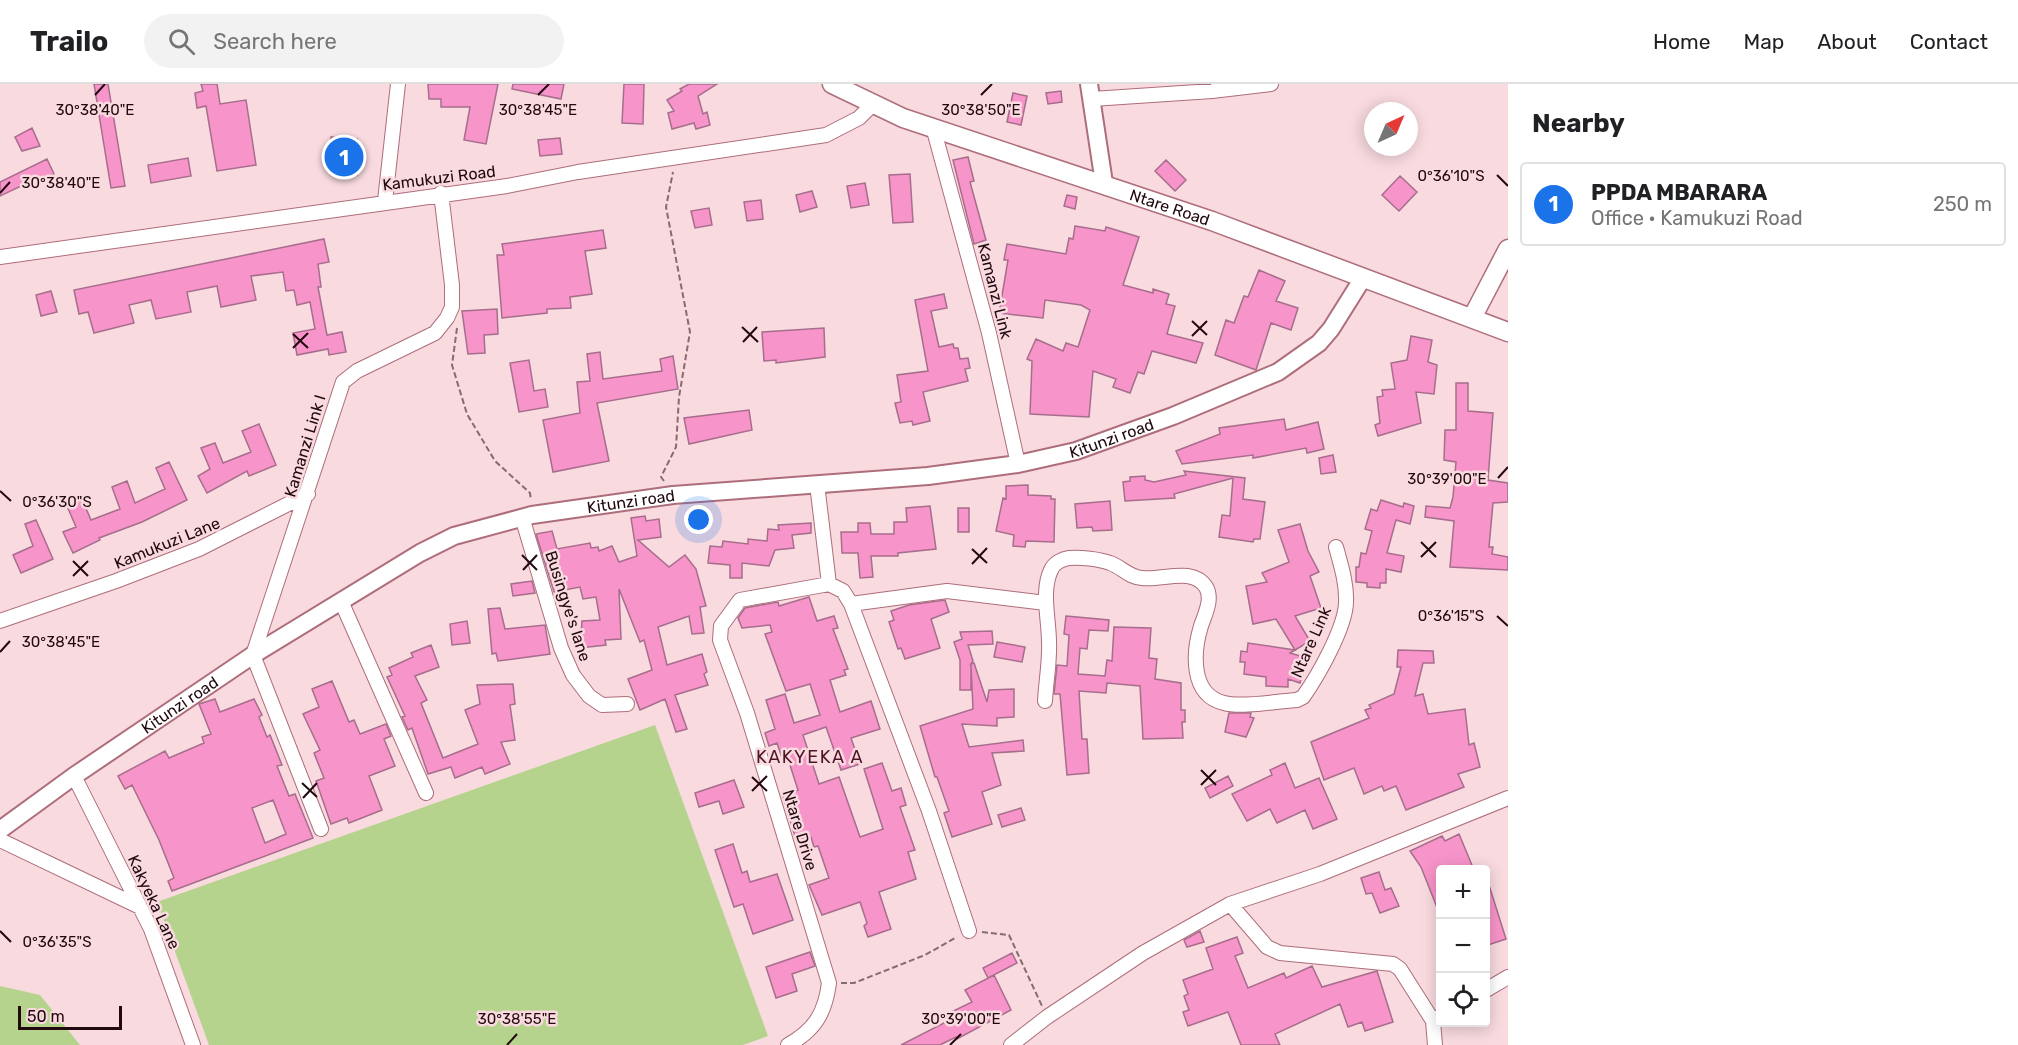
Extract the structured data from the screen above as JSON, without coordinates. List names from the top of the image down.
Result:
{
  "streets": {
    "main road": ["Ntare Road"],
    "street": [
      "Kamukuzi Road",
      "Kamanzi Link",
      "Kitunzi road",
      "Kamanzi Link I",
      "Kamukuzi Lane",
      "Busingye's lane",
      "Ntare Link",
      "Ntare Drive",
      "Kakyeka Lane"
    ]
  },
  "crossings": [
    ["Kamukuzi Road", "Ntare Road"],
    ["Ntare Road", "Kamanzi Link"],
    ["Ntare Road", "Kitunzi road"],
    ["Kamanzi Link", "Kitunzi road"],
    ["Kitunzi road", "Kamanzi Link I"],
    ["Kitunzi road", "Busingye's lane"],
    ["Kitunzi road", "Kakyeka Lane"],
    ["Kamanzi Link I", "Kamukuzi Lane"]
  ],
  "districts": ["KAKYEKA A"],
  "scale_bar": "50 m",
  "north": "top right",
  "page": {
    "header": "Trailo",
    "search": "Search here",
    "nav": [
      "Home",
      "Map",
      "About",
      "Contact"
    ],
    "heading": "Nearby",
    "pins": "1",
    "list": [
      {
        "mark": "1",
        "name": "PPDA MBARARA",
        "note": "Office · Kamukuzi Road",
        "value": "250 m"
      }
    ],
    "map_buttons": ["+", "−"],
    "scale": "50 m"
  },
  "coordinates": [
    "30°38'40\"E",
    "30°38'45\"E",
    "30°38'50\"E",
    "0°36'10\"S",
    "30°39'00\"E",
    "0°36'30\"S",
    "0°36'15\"S",
    "0°36'35\"S",
    "30°38'55\"E"
  ]
}
